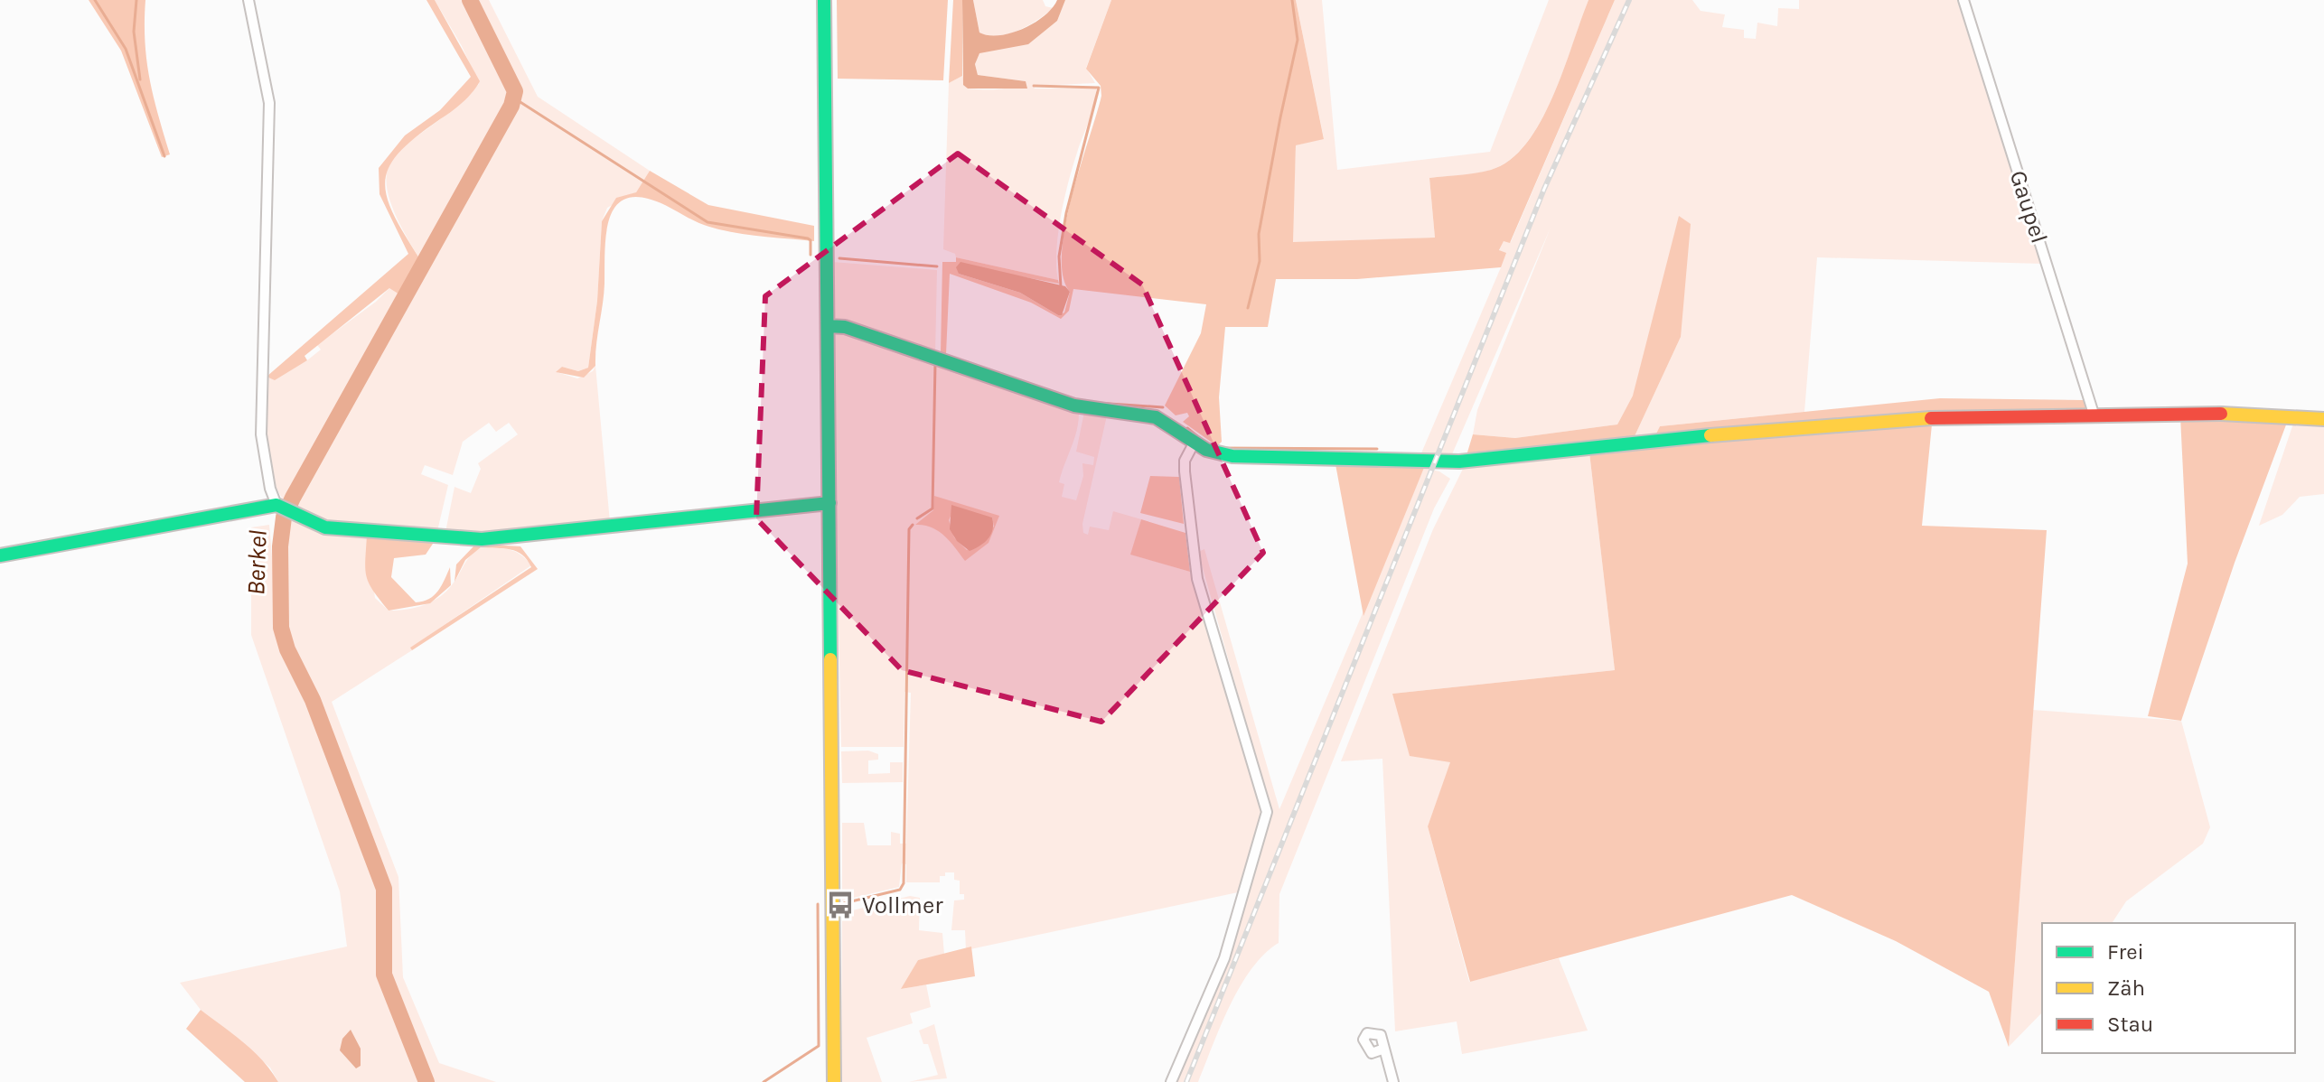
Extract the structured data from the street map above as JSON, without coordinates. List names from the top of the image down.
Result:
{
  "streets": {
    "street": ["Gaupel"]
  },
  "water": ["Berkel"],
  "places": {
    "bus stop": ["Vollmer"]
  },
  "legend": ["Frei", "Zäh", "Stau"]
}
